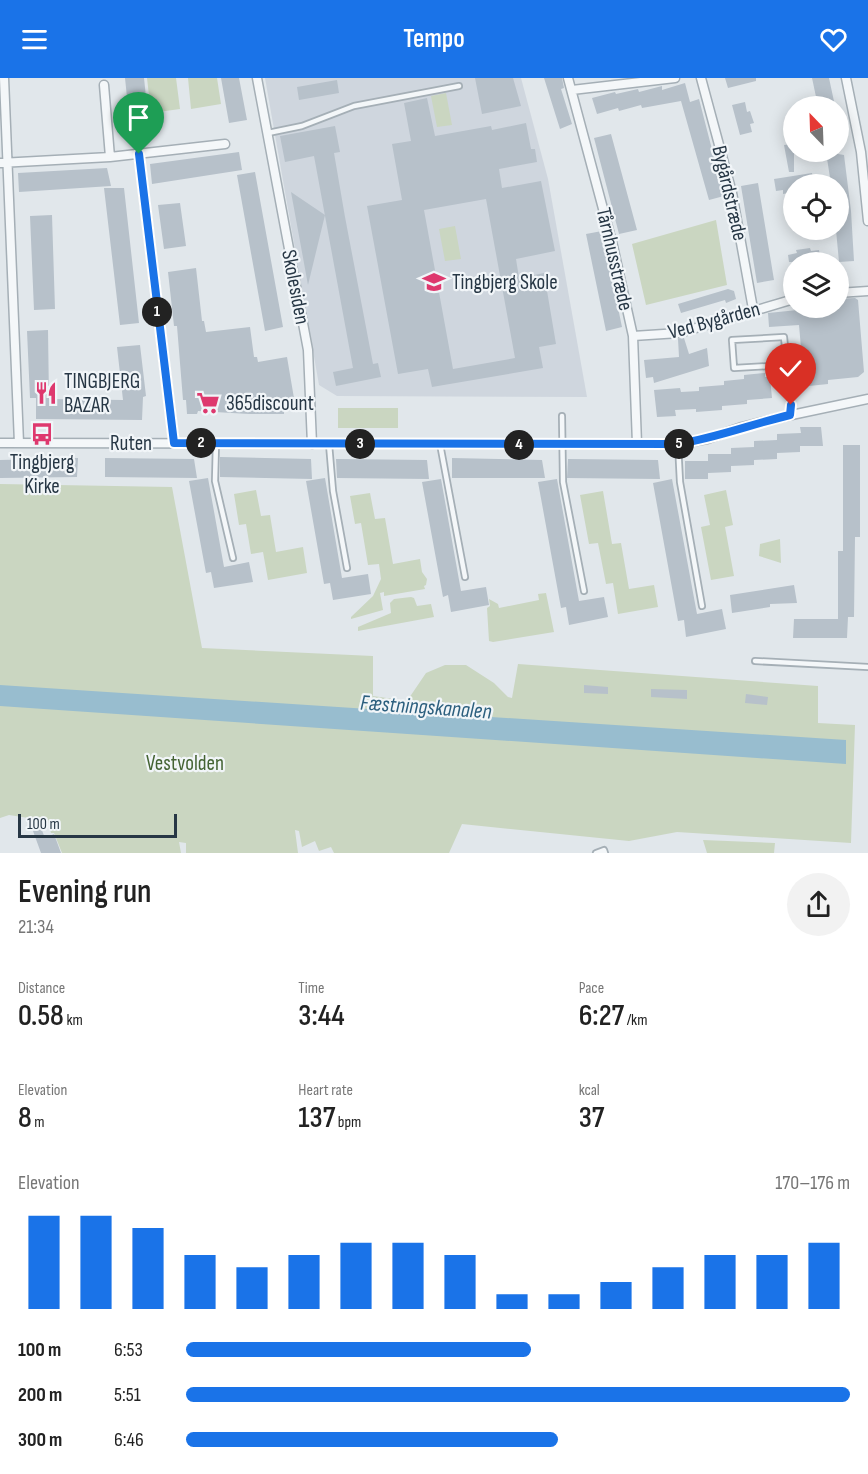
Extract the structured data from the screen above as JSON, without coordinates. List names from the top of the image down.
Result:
{
  "streets": {
    "street": [
      "Bygårdstræde",
      "Tårnhusstræde",
      "Skolesiden",
      "Ved Bygården",
      "Ruten"
    ]
  },
  "crossings": [
    ["Bygårdstræde", "Ved Bygården"],
    ["Tårnhusstræde", "Ved Bygården"],
    ["Tårnhusstræde", "Ruten"],
    ["Skolesiden", "Ruten"]
  ],
  "water": ["Fæstningskanalen"],
  "parks": ["Vestvolden"],
  "places": {
    "school or university": ["Tingbjerg Skole"],
    "restaurant": ["TINGBJERG BAZAR"],
    "supermarket": ["365discount"],
    "bus stop": ["Tingbjerg Kirke"]
  },
  "scale_bar": "100 m",
  "north": "top left",
  "page": {
    "header": "Tempo",
    "pins": [
      "1",
      "2",
      "3",
      "5",
      "4"
    ],
    "scale": "100 m",
    "heading": ["Evening run", "21:34"],
    "stats": [
      ["Distance", "0.58 km"],
      ["Time", "3:44"],
      ["Pace", "6:27 /km"],
      ["Elevation", "8 m"],
      ["Heart rate", "137 bpm"],
      ["kcal", "37"]
    ],
    "chart": ["Elevation", "170–176 m"],
    "list": [
      {
        "name": "100 m",
        "note": "6:53"
      },
      {
        "name": "200 m",
        "note": "5:51"
      },
      {
        "name": "300 m",
        "note": "6:46"
      }
    ]
  }
}
